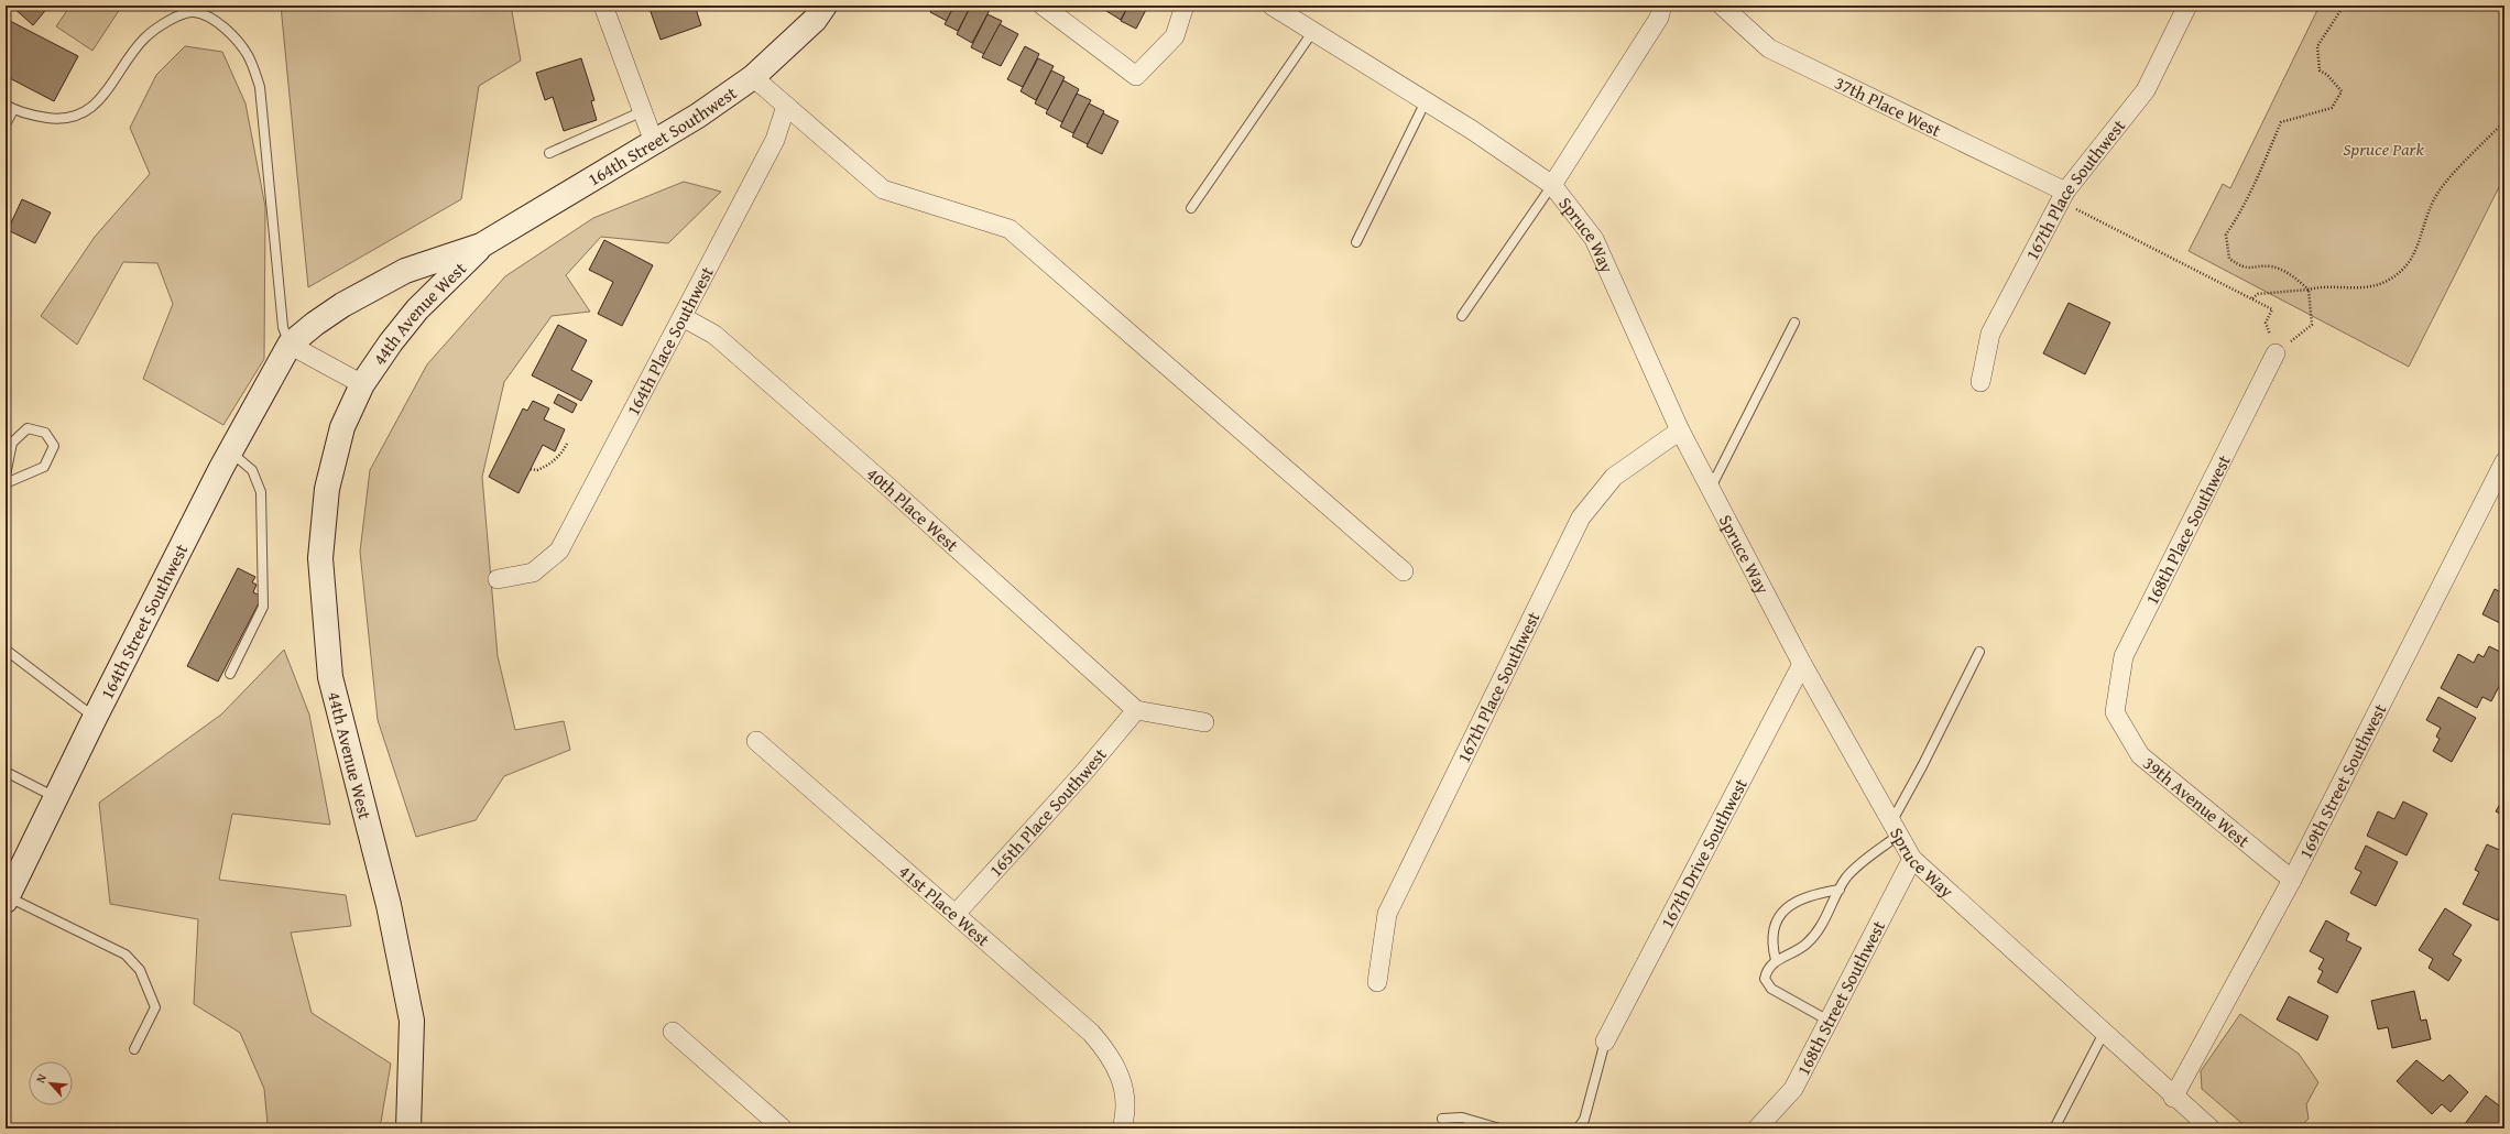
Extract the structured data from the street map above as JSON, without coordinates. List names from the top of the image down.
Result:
{
  "streets": {
    "main road": ["164th Street Southwest", "44th Avenue West"],
    "street": [
      "37th Place West",
      "167th Place Southwest",
      "Spruce Way",
      "164th Place Southwest",
      "40th Place West",
      "168th Place Southwest",
      "169th Street Southwest",
      "39th Avenue West",
      "165th Place Southwest",
      "167th Drive Southwest",
      "41st Place West",
      "168th Street Southwest"
    ]
  },
  "crossings": [
    ["37th Place West", "167th Place Southwest"],
    ["164th Street Southwest", "44th Avenue West"],
    ["167th Place Southwest", "Spruce Way"],
    ["Spruce Way", "169th Street Southwest"],
    ["Spruce Way", "167th Drive Southwest"],
    ["Spruce Way", "168th Street Southwest"],
    ["164th Place Southwest", "40th Place West"],
    ["40th Place West", "165th Place Southwest"],
    ["168th Place Southwest", "39th Avenue West"],
    ["169th Street Southwest", "39th Avenue West"],
    ["165th Place Southwest", "41st Place West"]
  ],
  "parks": ["Spruce Park"],
  "north": "top left"
}
